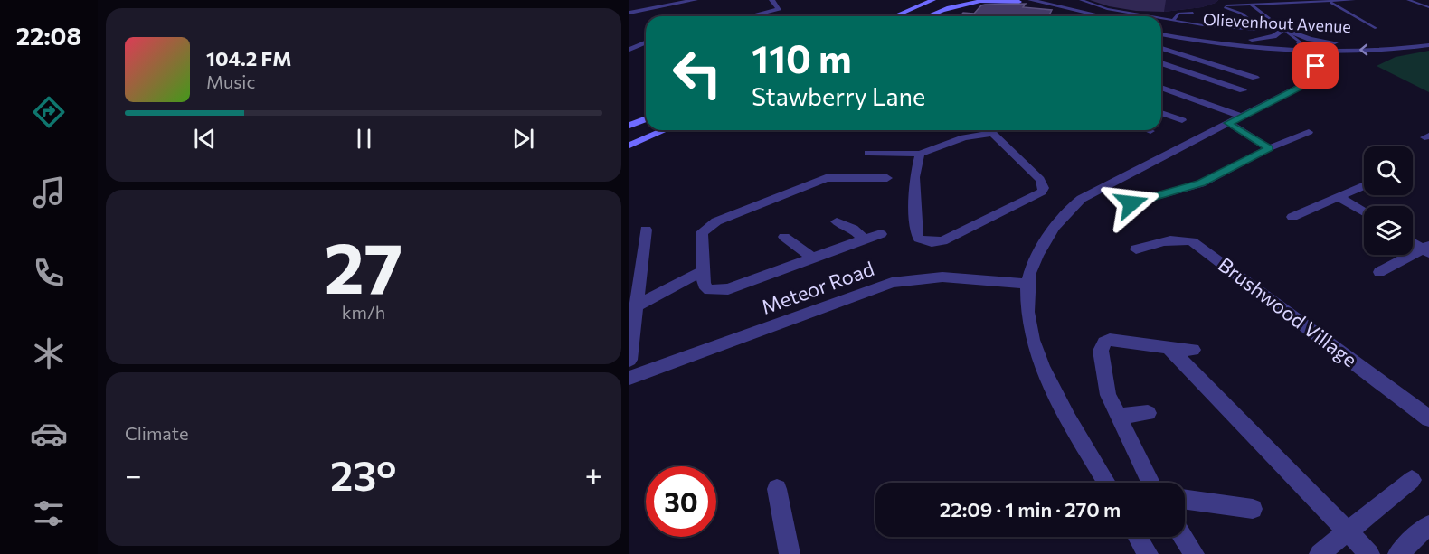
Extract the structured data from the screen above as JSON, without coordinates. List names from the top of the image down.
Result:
{
  "streets": {
    "street": ["Olievenhout Avenue", "Meteor Road", "Brushwood Village"]
  },
  "page": {
    "tabs": "22:08",
    "turn": ["110 m", "Stawberry Lane"],
    "song": ["104.2 FM", "Music"],
    "tile": [
      ["27", "km/h"],
      "Climate"
    ],
    "heat": ["−", "23°", "+"],
    "limit": "30",
    "trip": "22:09 · 1 min · 270 m"
  }
}
